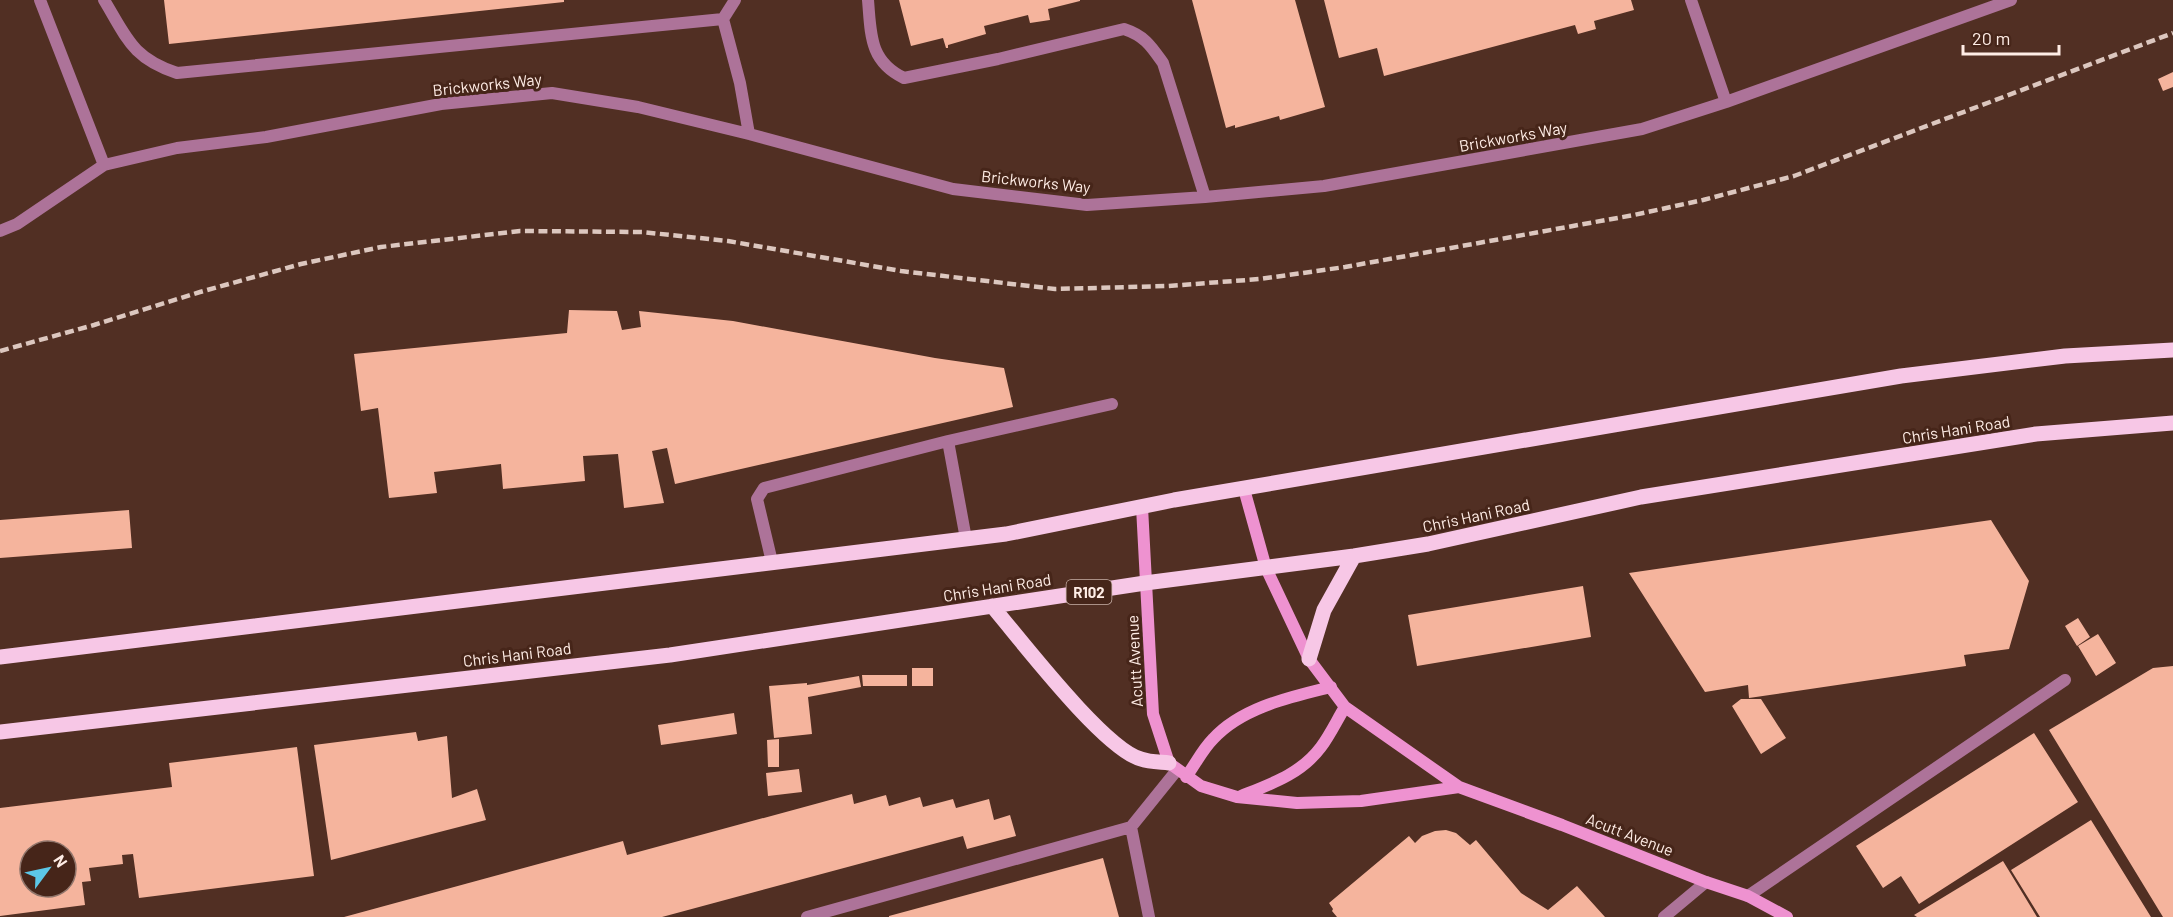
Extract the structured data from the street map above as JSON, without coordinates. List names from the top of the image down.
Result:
{
  "streets": {
    "main road": ["Chris Hani Road", "R102"],
    "street": ["Acutt Avenue"],
    "lane": ["Brickworks Way"]
  },
  "crossings": [
    ["Chris Hani Road", "Acutt Avenue"]
  ],
  "scale_bar": "20 m",
  "north": "top right"
}
